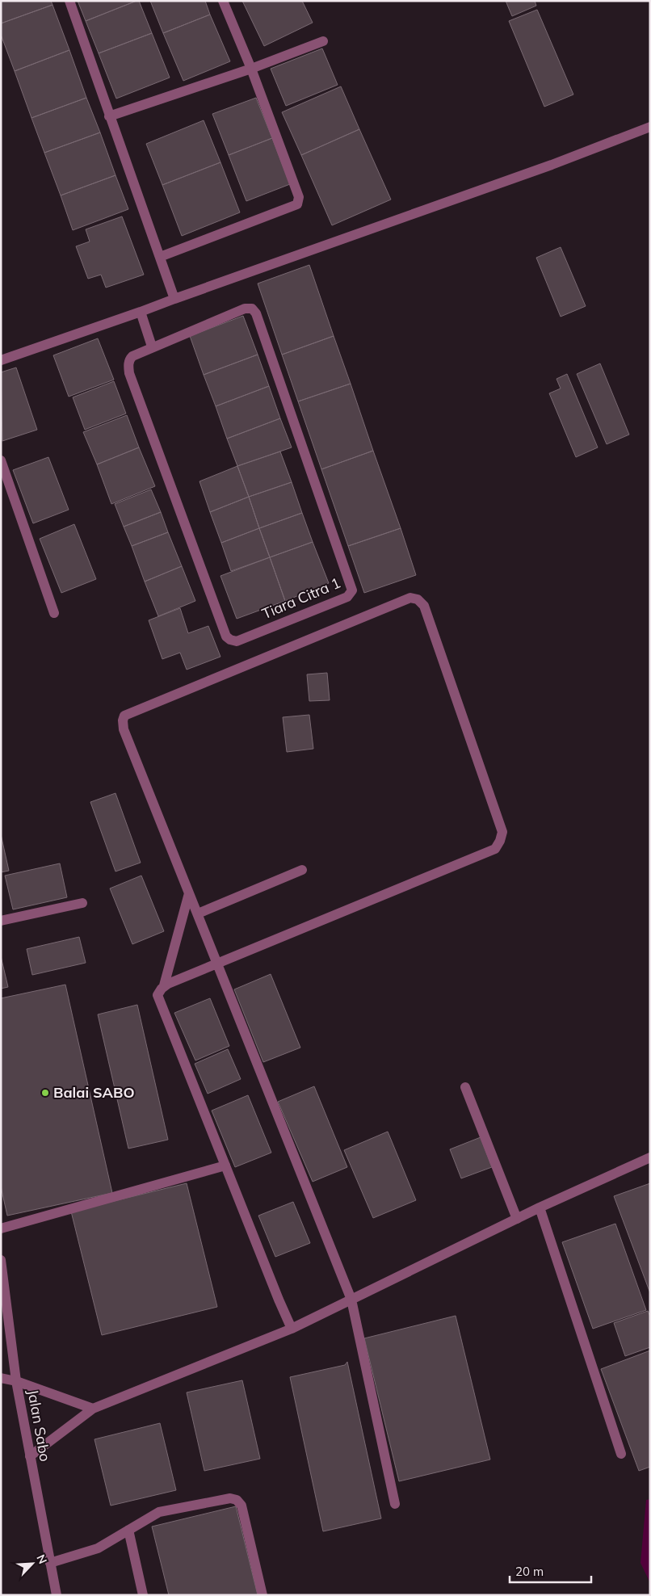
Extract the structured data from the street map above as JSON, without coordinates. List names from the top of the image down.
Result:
{
  "streets": {
    "street": ["Tiara Citra 1", "Jalan Sabo"]
  },
  "places": ["Balai SABO"],
  "scale_bar": "20 m",
  "north": "top right"
}
